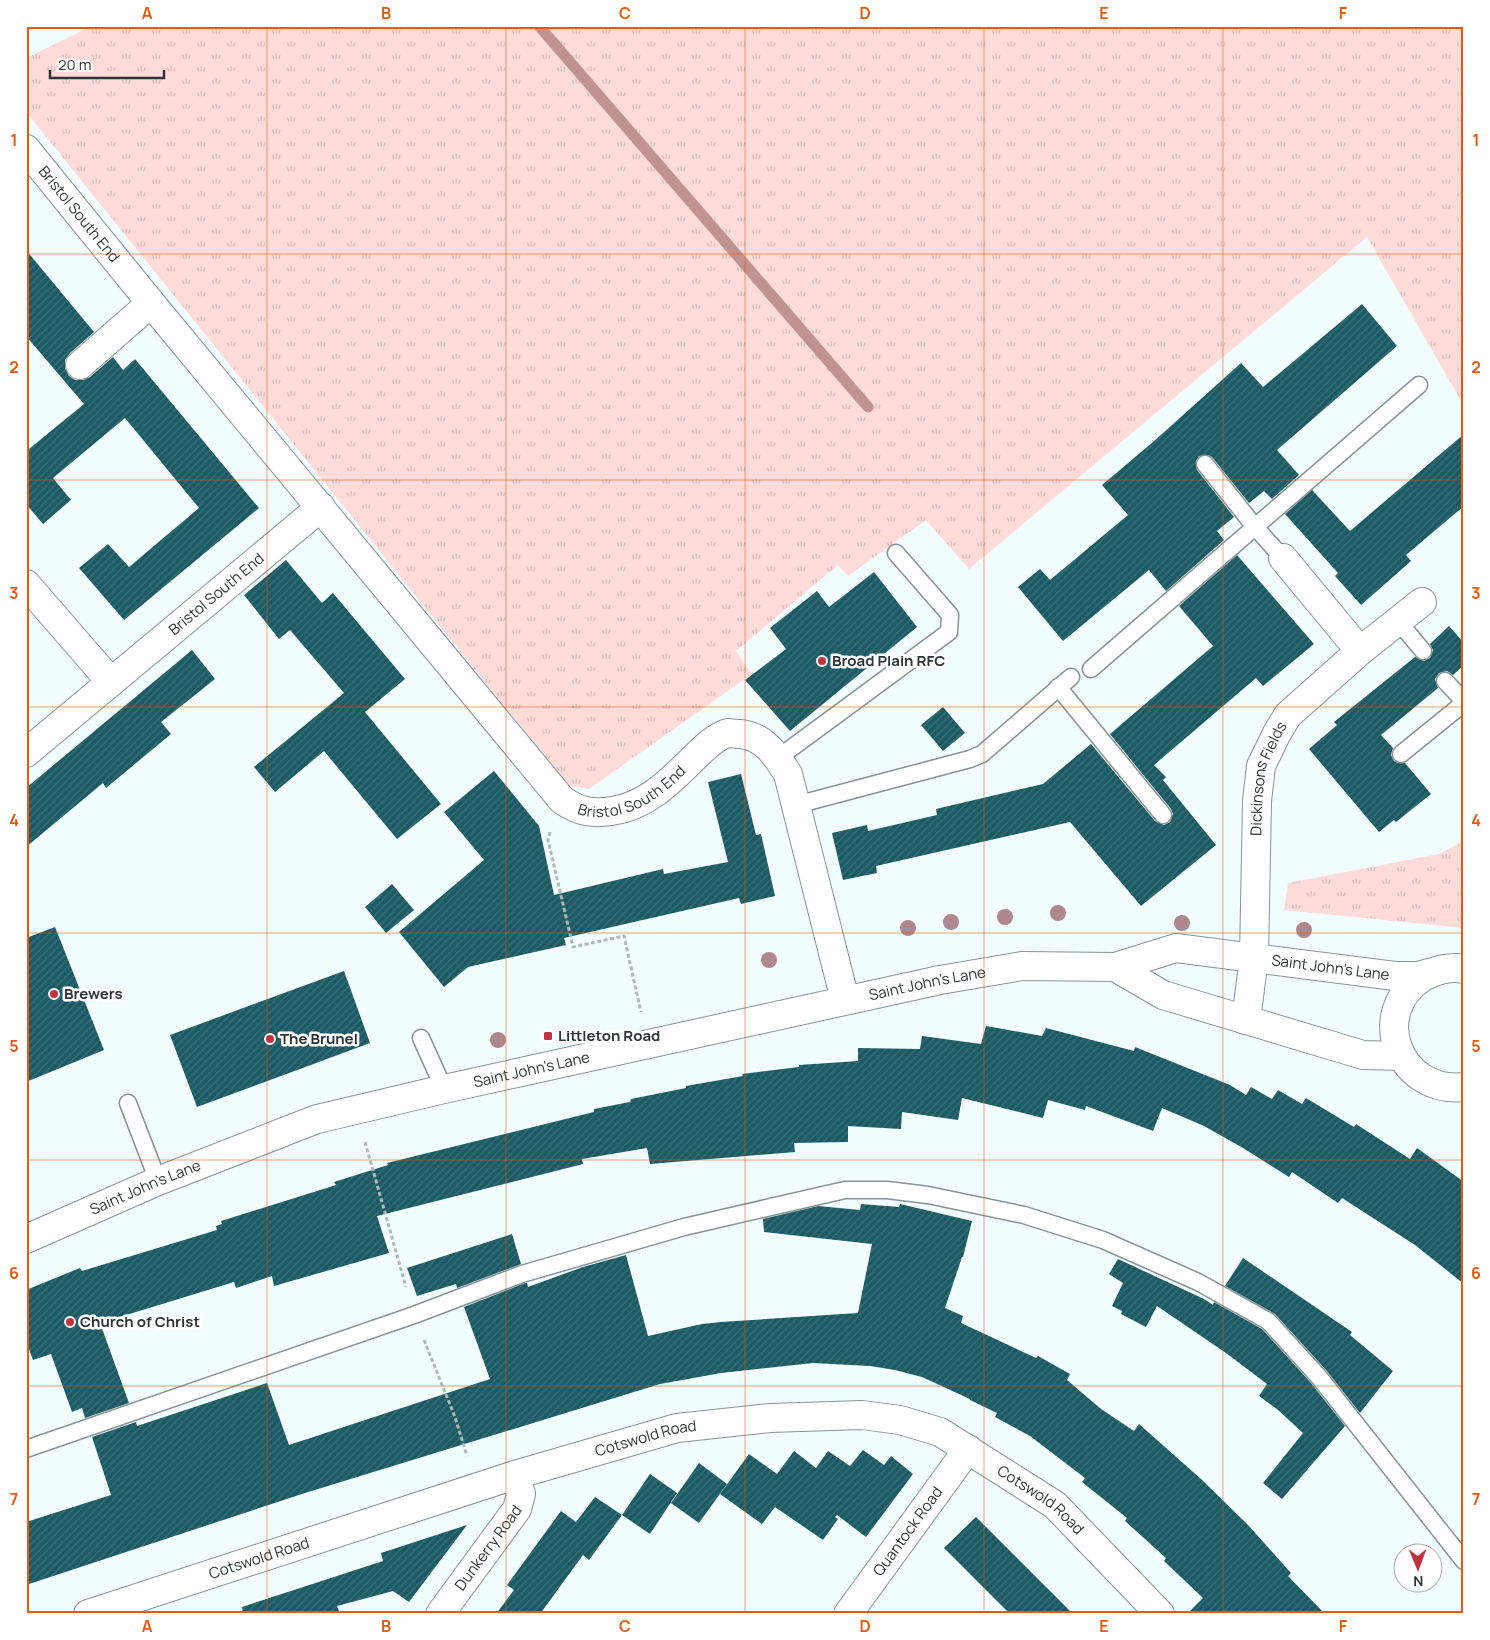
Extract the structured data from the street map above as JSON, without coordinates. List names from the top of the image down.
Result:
{
  "streets": {
    "street": [
      "Bristol South End",
      "Dickinsons Fields",
      "Saint John's Lane",
      "Cotswold Road",
      "Quantock Road",
      "Dunkerry Road"
    ]
  },
  "crossings": [
    ["Bristol South End", "Saint John's Lane"],
    ["Dickinsons Fields", "Saint John's Lane"],
    ["Cotswold Road", "Quantock Road"],
    ["Cotswold Road", "Dunkerry Road"]
  ],
  "places": {
    "other": [
      "Broad Plain RFC",
      "Brewers",
      "The Brunel",
      "Church of Christ"
    ],
    "transit": ["Littleton Road"]
  },
  "scale_bar": "20 m",
  "north": "bottom",
  "grid": {
    "columns": [
      "A",
      "B",
      "C",
      "D",
      "E",
      "F"
    ],
    "rows": [
      "1",
      "2",
      "3",
      "4",
      "5",
      "6",
      "7"
    ]
  }
}
